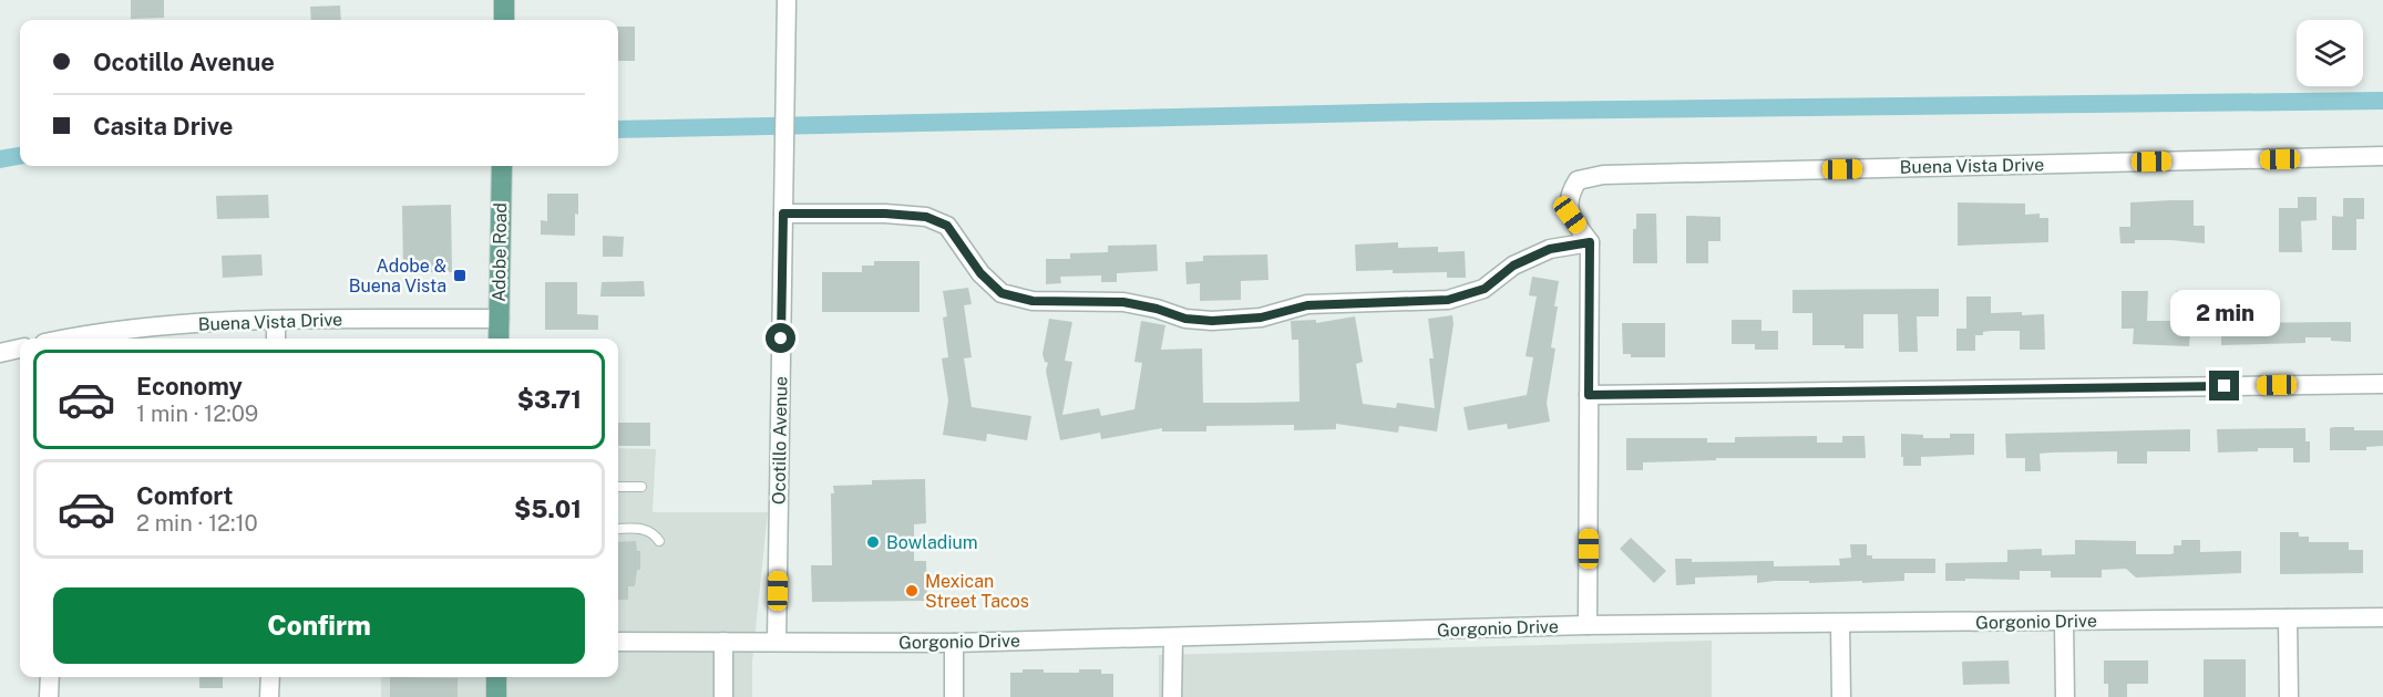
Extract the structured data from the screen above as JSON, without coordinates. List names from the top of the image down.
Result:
{
  "streets": {
    "main road": ["Adobe Road"],
    "street": ["Buena Vista Drive", "Ocotillo Avenue", "Gorgonio Drive"]
  },
  "crossings": [
    ["Buena Vista Drive", "Adobe Road"],
    ["Ocotillo Avenue", "Gorgonio Drive"]
  ],
  "places": {
    "transit": ["Adobe & Buena Vista"],
    "other": ["Bowladium", "Mexican Street Tacos"]
  },
  "page": {
    "banner": ["Ocotillo Avenue", "Casita Drive"],
    "bubble": "2 min",
    "list": [
      {
        "name": "Economy",
        "note": "1 min · 12:09",
        "value": "$3.71"
      },
      {
        "name": "Comfort",
        "note": "2 min · 12:10",
        "value": "$5.01"
      }
    ],
    "buttons": "Confirm"
  }
}
